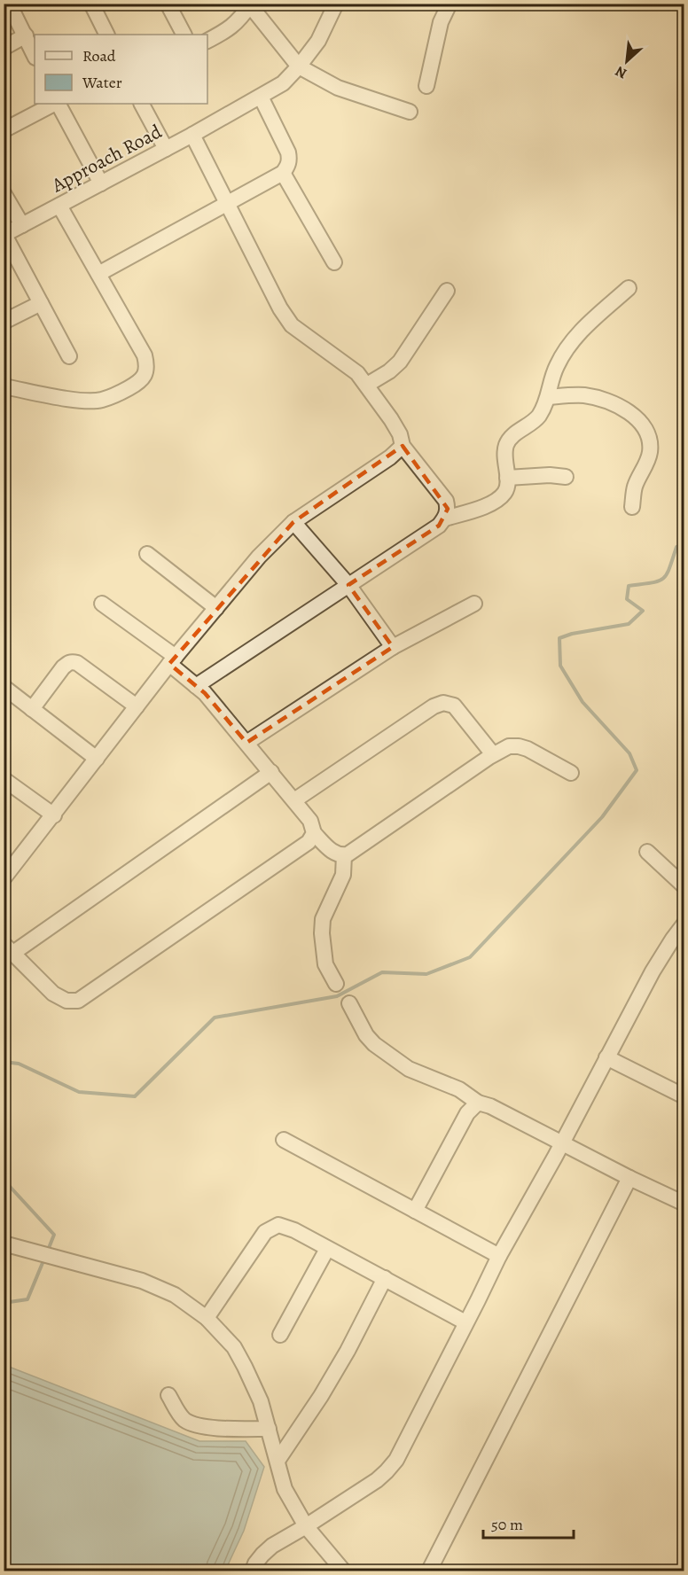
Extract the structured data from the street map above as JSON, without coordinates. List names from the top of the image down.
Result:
{
  "streets": {
    "street": ["Approach Road"]
  },
  "legend": ["Road", "Water"],
  "scale_bar": "50 m",
  "north": "bottom left"
}
